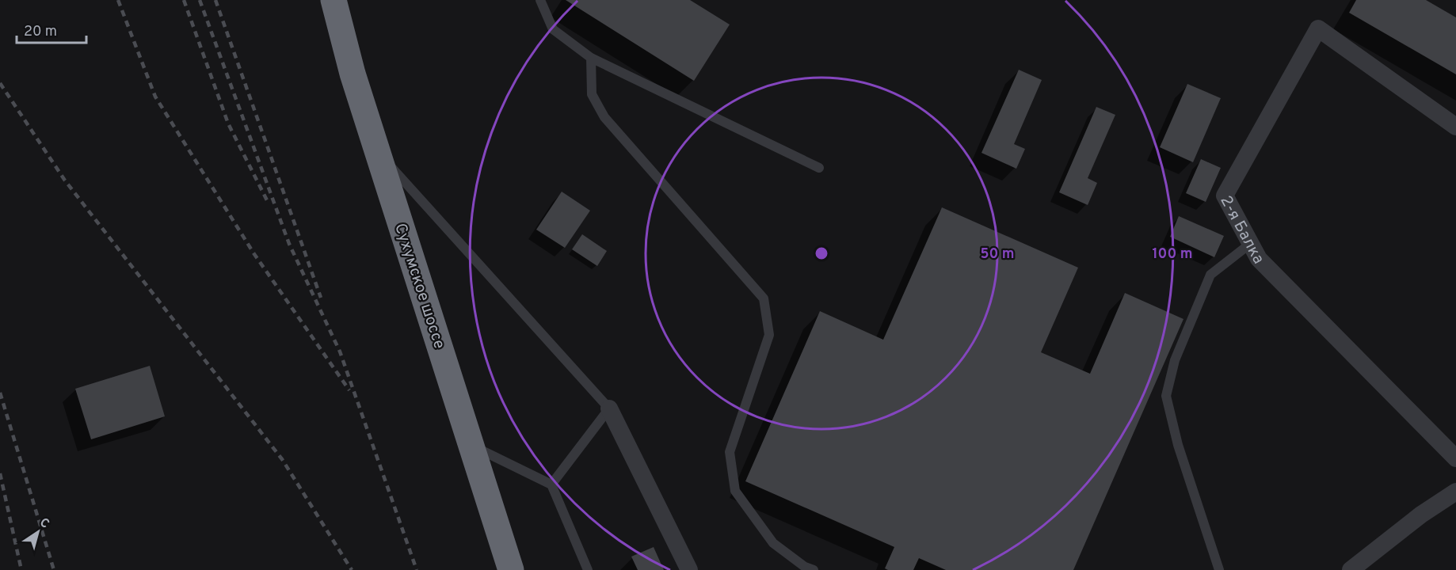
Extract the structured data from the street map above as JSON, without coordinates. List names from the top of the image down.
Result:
{
  "streets": {
    "highway": ["Сухумское шоссе"],
    "street": ["2-я Балка"]
  },
  "scale_bar": "20 m",
  "north": "top right",
  "rings": ["50 m", "100 m"]
}
